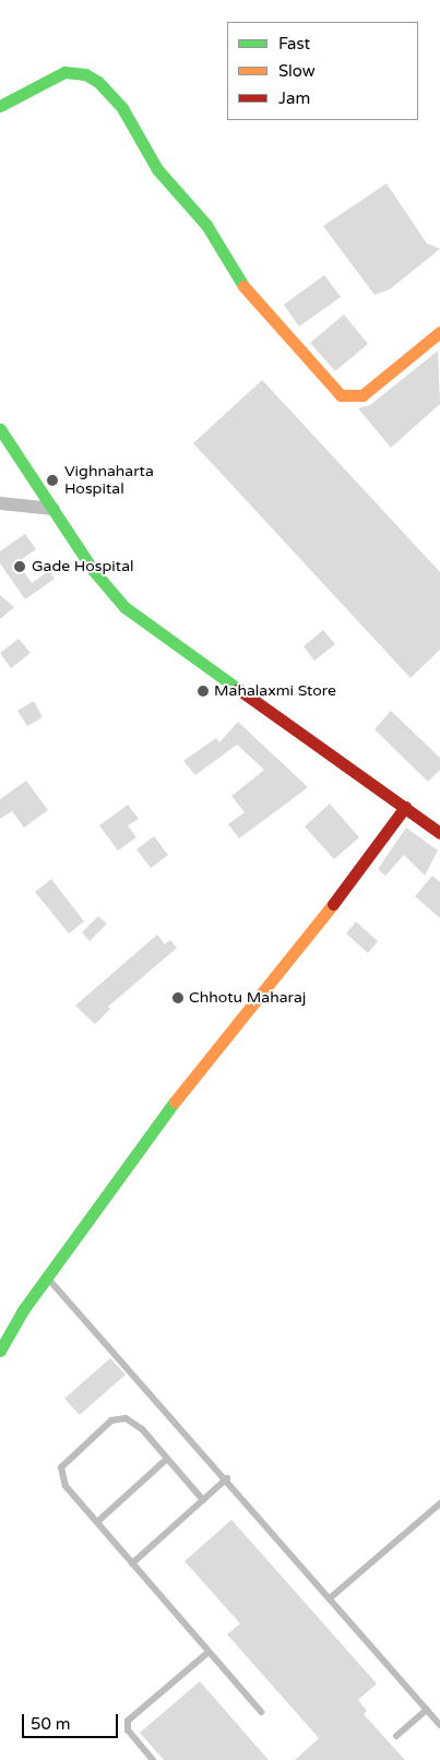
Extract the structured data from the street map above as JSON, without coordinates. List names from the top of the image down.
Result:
{
  "places": [
    "Vighnaharta Hospital",
    "Gade Hospital",
    "Mahalaxmi Store",
    "Chhotu Maharaj"
  ],
  "legend": ["Fast", "Slow", "Jam"],
  "scale_bar": "50 m"
}
